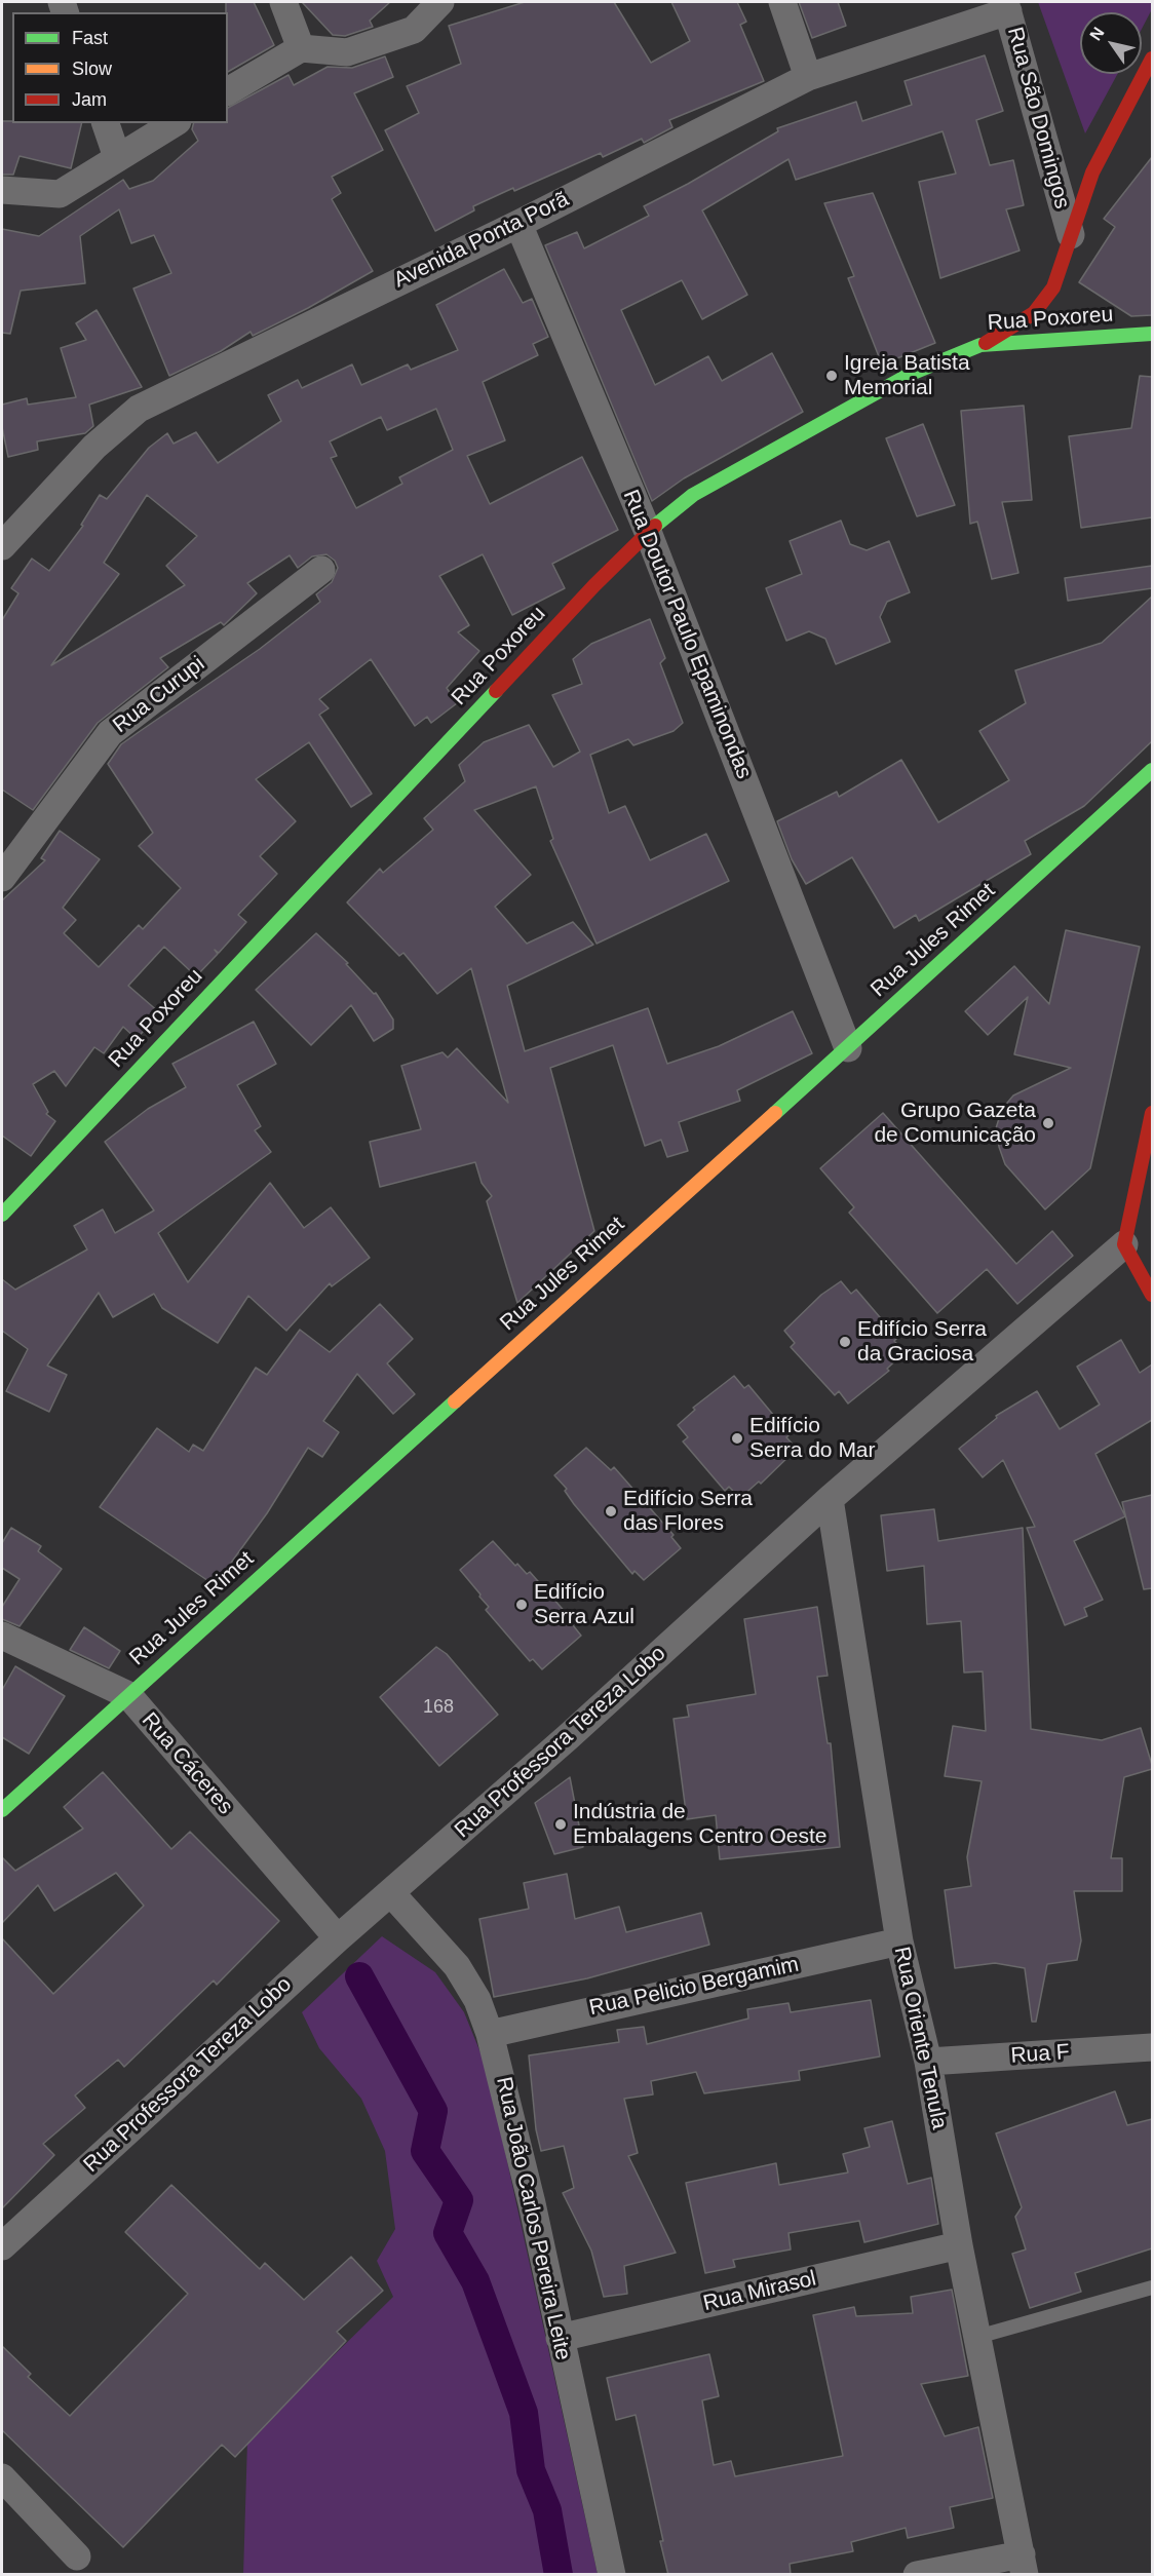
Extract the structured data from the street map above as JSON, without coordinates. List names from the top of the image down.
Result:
{
  "streets": {
    "street": [
      "Rua São Domingos",
      "Avenida Ponta Porã",
      "Rua Poxoreu",
      "Rua Doutor Paulo Epaminondas",
      "Rua Curupi",
      "Rua Jules Rimet",
      "Rua Professora Tereza Lobo",
      "Rua Cáceres",
      "Rua Pelicio Bergamim",
      "Rua Oriente Tenula",
      "Rua F",
      "Rua João Carlos Pereira Leite",
      "Rua Mirasol"
    ]
  },
  "crossings": [
    ["Rua São Domingos", "Avenida Ponta Porã"],
    ["Avenida Ponta Porã", "Rua Doutor Paulo Epaminondas"],
    ["Rua Poxoreu", "Rua Doutor Paulo Epaminondas"],
    ["Rua Doutor Paulo Epaminondas", "Rua Jules Rimet"],
    ["Rua Jules Rimet", "Rua Cáceres"],
    ["Rua Professora Tereza Lobo", "Rua Cáceres"],
    ["Rua Professora Tereza Lobo", "Rua Oriente Tenula"],
    ["Rua Professora Tereza Lobo", "Rua João Carlos Pereira Leite"],
    ["Rua Pelicio Bergamim", "Rua Oriente Tenula"],
    ["Rua Pelicio Bergamim", "Rua João Carlos Pereira Leite"],
    ["Rua Oriente Tenula", "Rua F"],
    ["Rua Oriente Tenula", "Rua Mirasol"],
    ["Rua João Carlos Pereira Leite", "Rua Mirasol"]
  ],
  "places": [
    "Igreja Batista Memorial",
    "Grupo Gazeta de Comunicação",
    "Edifício Serra da Graciosa",
    "Edifício Serra do Mar",
    "Edifício Serra das Flores",
    "Edifício Serra Azul",
    "Indústria de Embalagens Centro Oeste"
  ],
  "house_numbers": ["168"],
  "legend": ["Fast", "Slow", "Jam"],
  "north": "top left"
}
